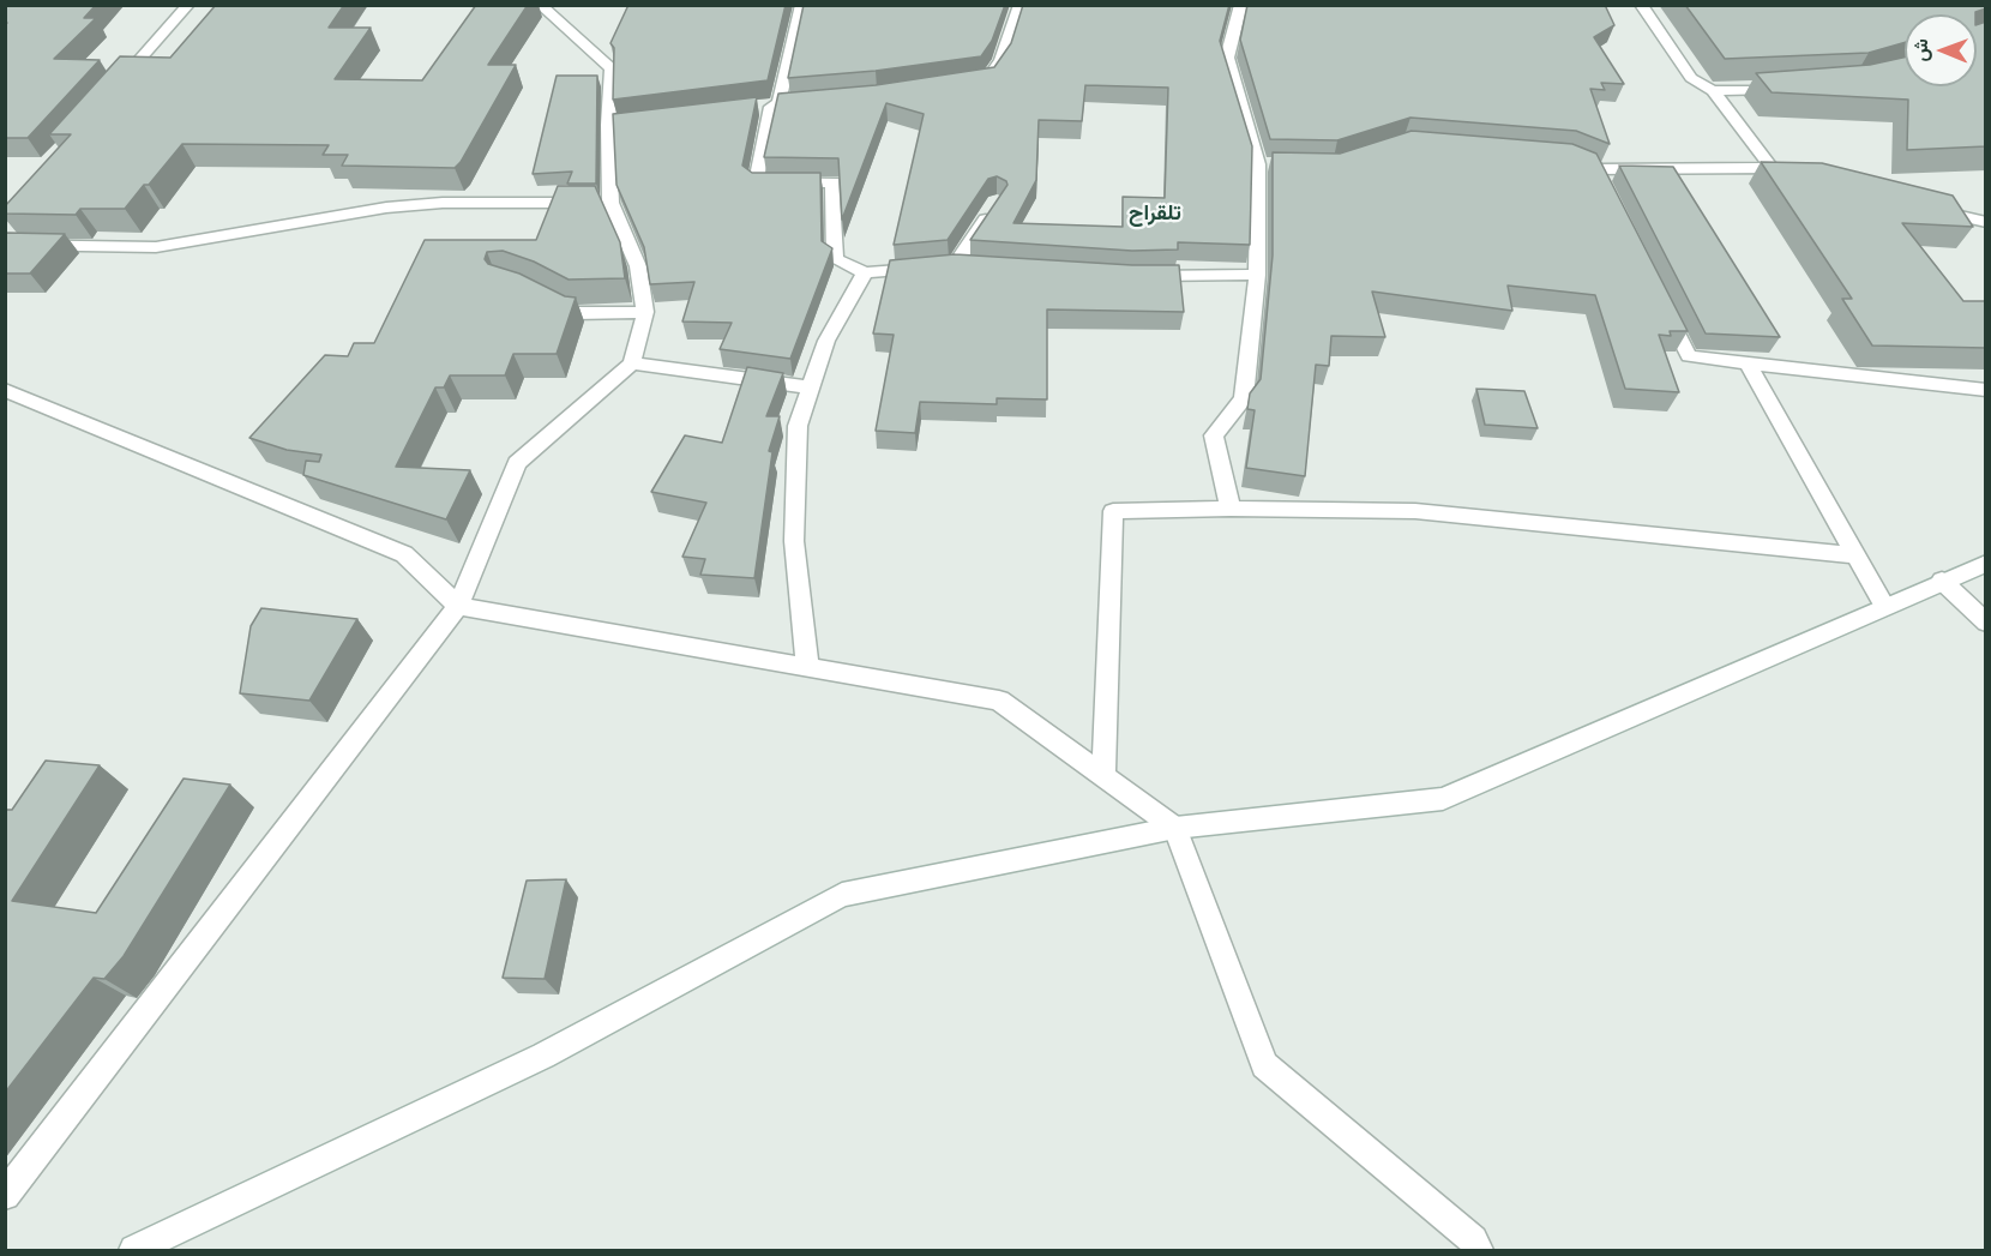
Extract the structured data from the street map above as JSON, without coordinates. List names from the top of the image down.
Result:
{
  "districts": ["تلقراح"],
  "north": "left"
}
